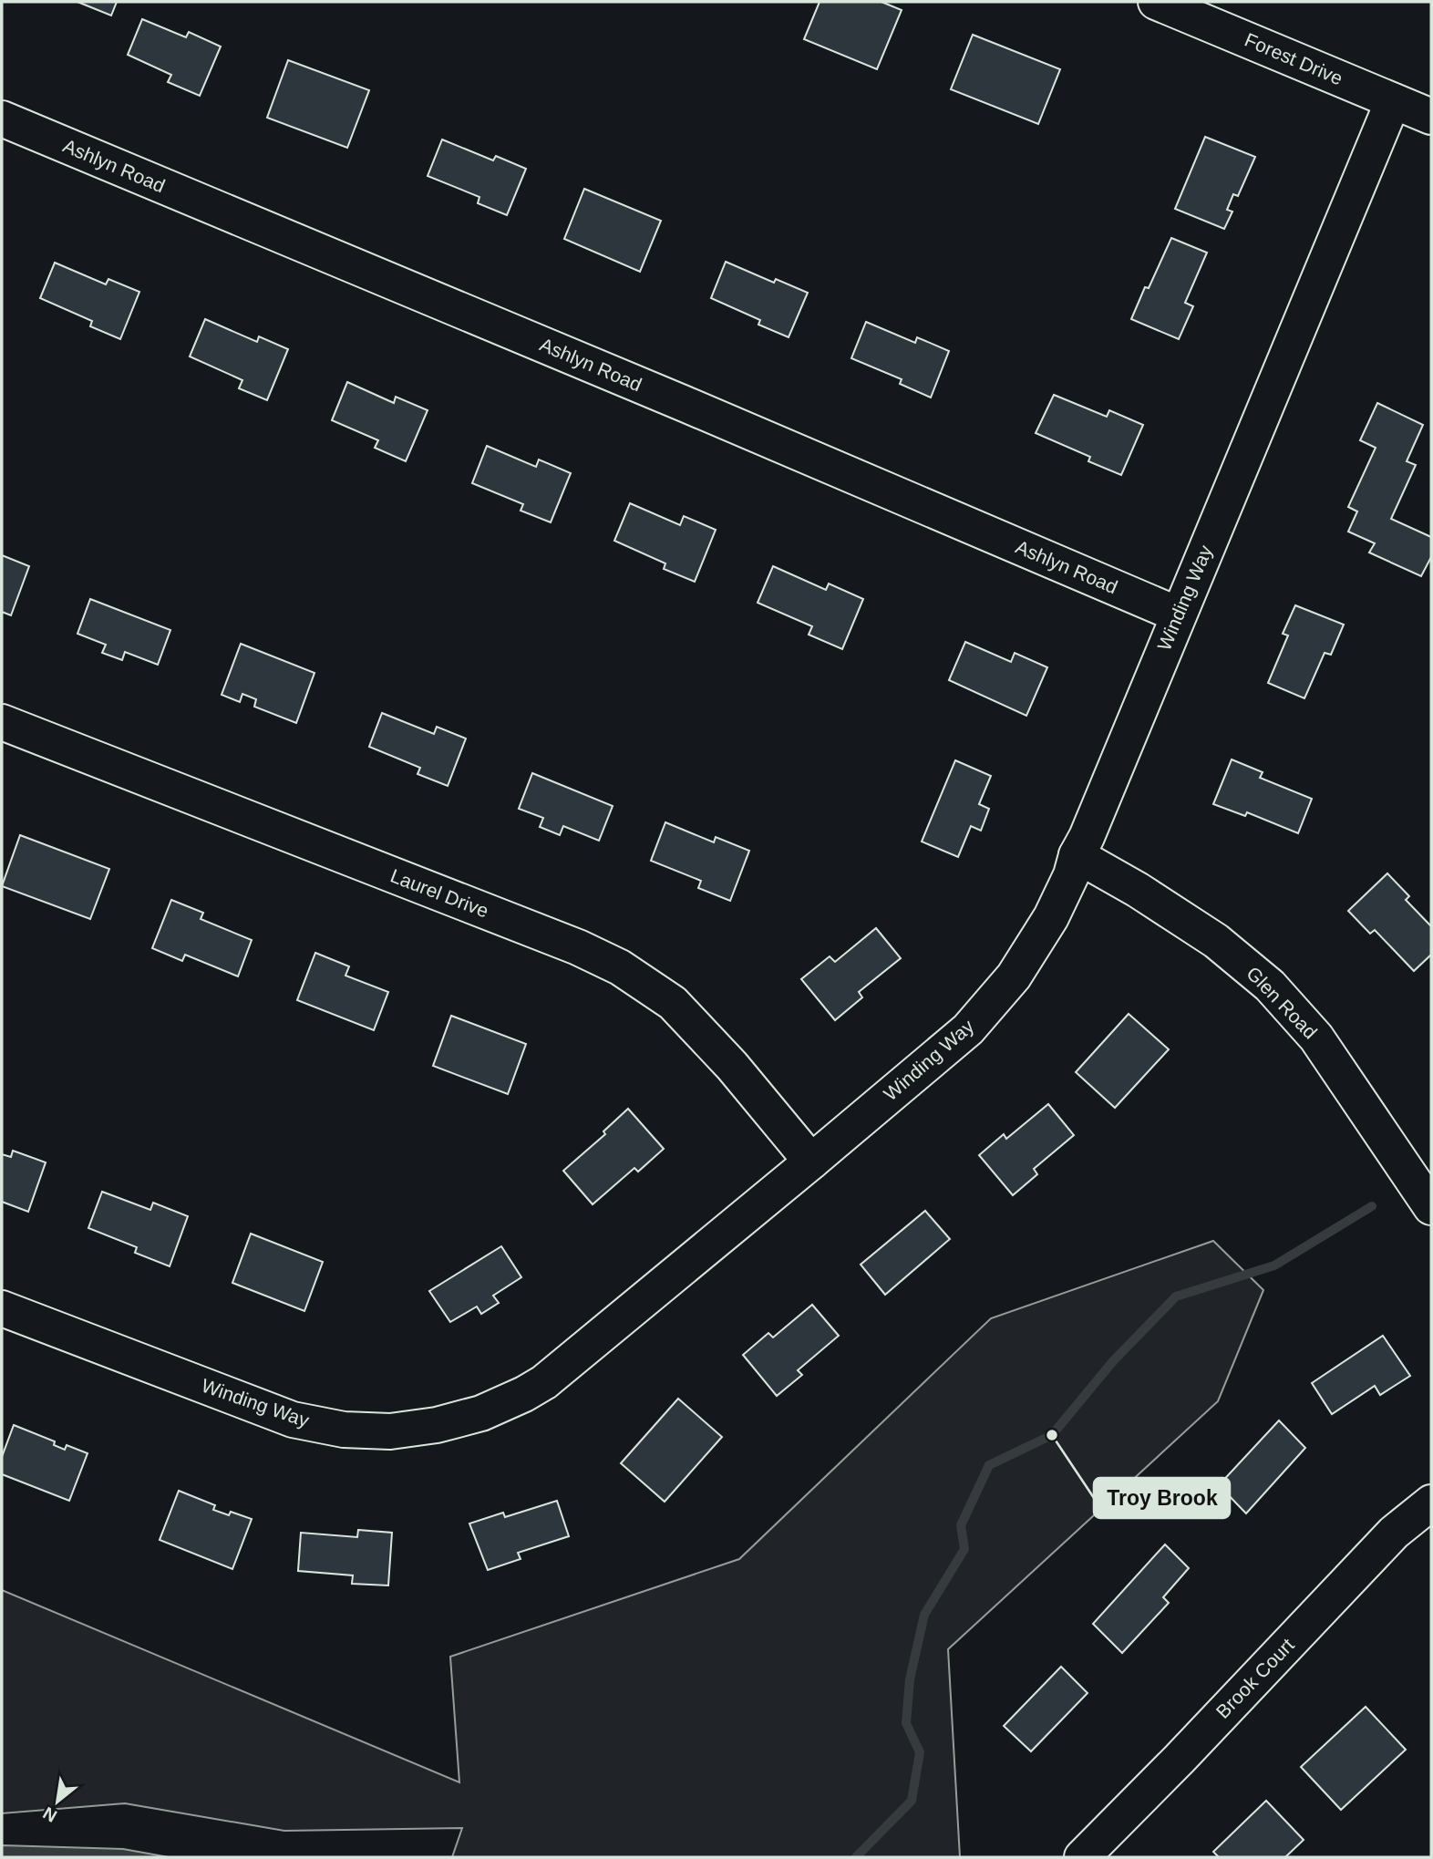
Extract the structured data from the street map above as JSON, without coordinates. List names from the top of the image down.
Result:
{
  "streets": {
    "street": [
      "Forest Drive",
      "Ashlyn Road",
      "Winding Way",
      "Laurel Drive",
      "Glen Road",
      "Brook Court"
    ]
  },
  "crossings": [
    ["Forest Drive", "Winding Way"],
    ["Ashlyn Road", "Winding Way"],
    ["Winding Way", "Laurel Drive"],
    ["Winding Way", "Glen Road"]
  ],
  "places": ["Troy Brook"],
  "north": "bottom left"
}
